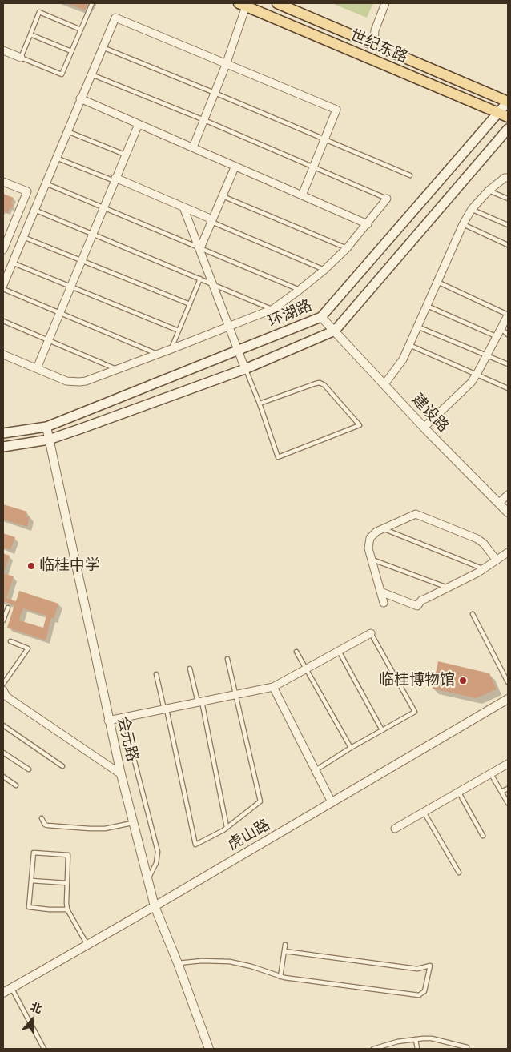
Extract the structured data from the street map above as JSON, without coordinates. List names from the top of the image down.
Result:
{
  "streets": {
    "main road": ["世纪东路", "环湖路"],
    "street": ["建设路", "会元路", "虎山路"]
  },
  "crossings": [
    ["世纪东路", "环湖路"],
    ["环湖路", "建设路"],
    ["环湖路", "会元路"],
    ["会元路", "虎山路"]
  ],
  "places": ["临桂中学", "临桂博物馆"],
  "north": "top"
}
